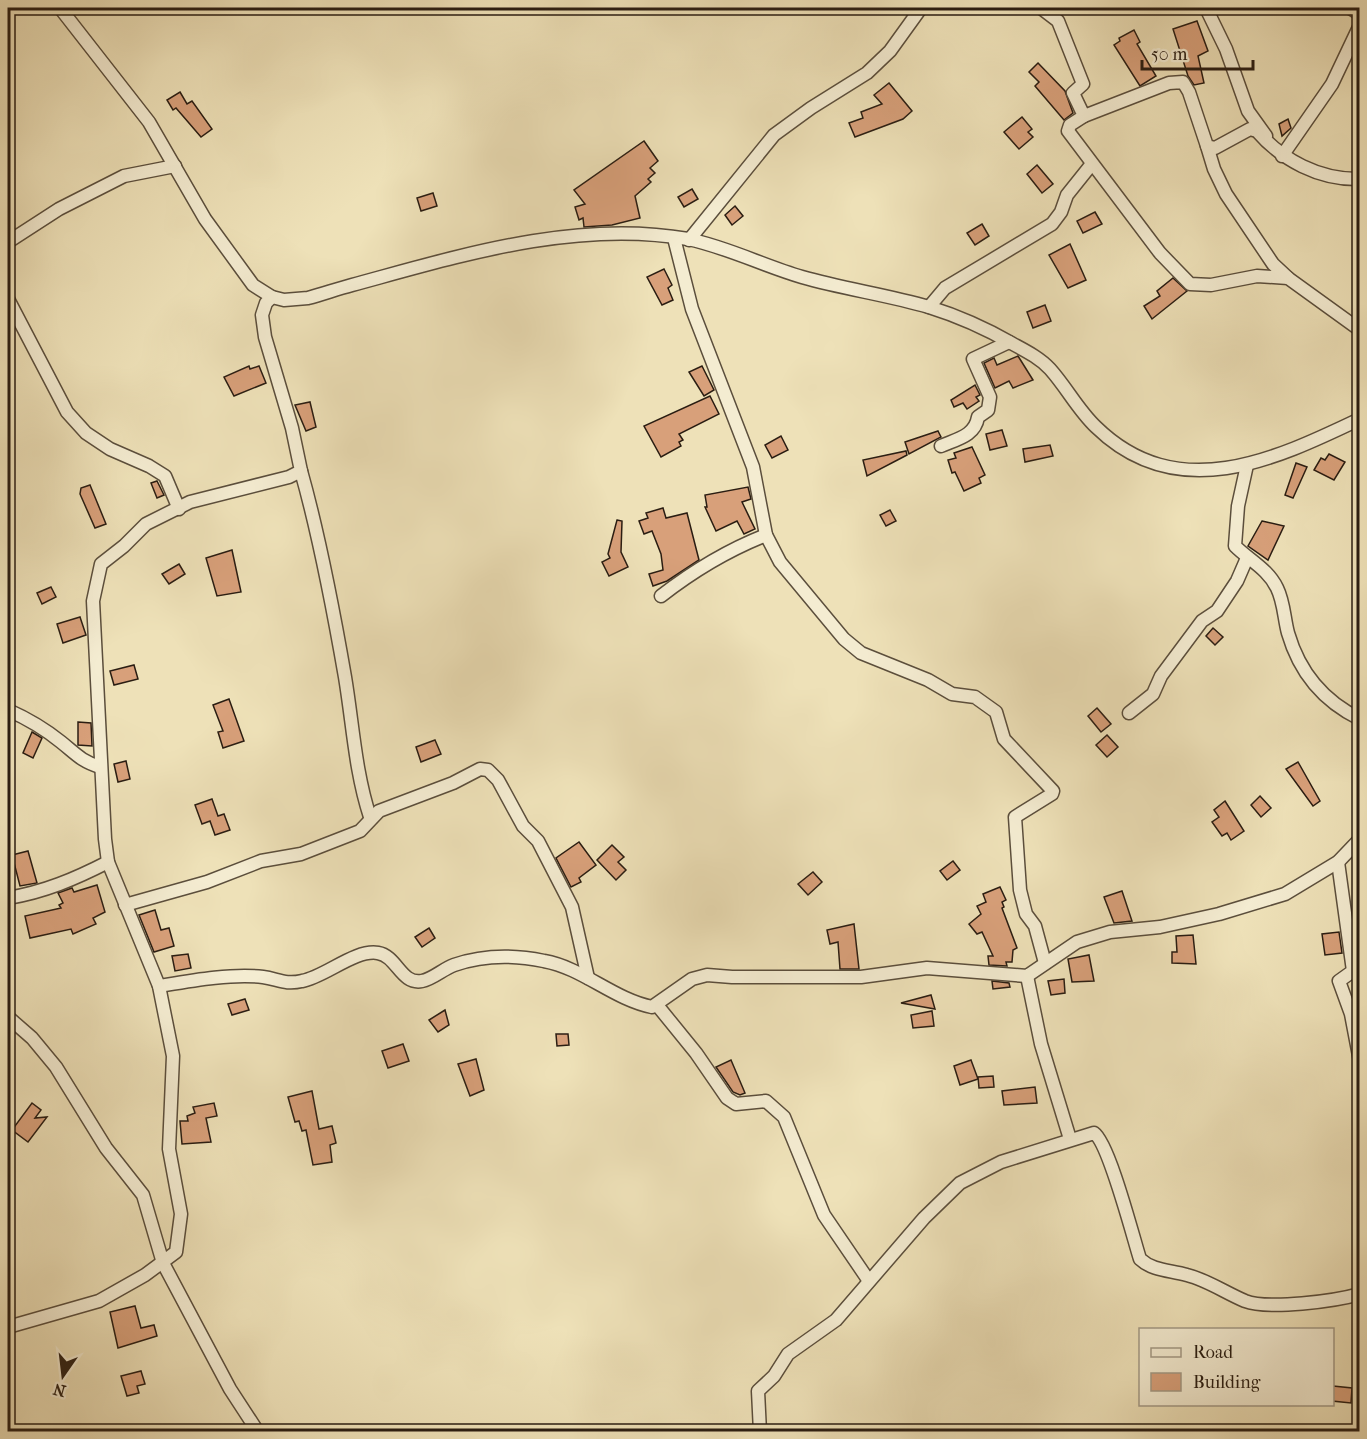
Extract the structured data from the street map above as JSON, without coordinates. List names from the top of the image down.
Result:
{
  "legend": ["Road", "Building"],
  "scale_bar": "50 m",
  "north": "bottom"
}
